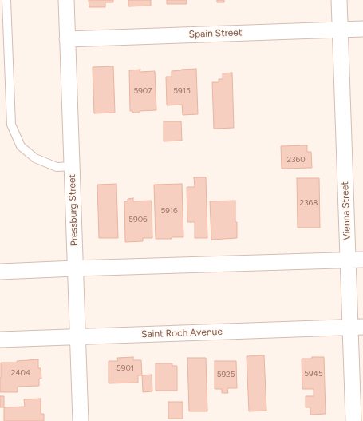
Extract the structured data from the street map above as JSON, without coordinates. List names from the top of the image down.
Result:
{
  "streets": {
    "street": [
      "Spain Street",
      "Pressburg Street",
      "Vienna Street",
      "Saint Roch Avenue"
    ]
  },
  "crossings": [
    ["Spain Street", "Pressburg Street"],
    ["Spain Street", "Vienna Street"],
    ["Pressburg Street", "Saint Roch Avenue"],
    ["Vienna Street", "Saint Roch Avenue"]
  ],
  "house_numbers": [
    "5907",
    "5915",
    "2360",
    "2368",
    "5916",
    "5906",
    "5901",
    "2404",
    "5945",
    "5925"
  ]
}
